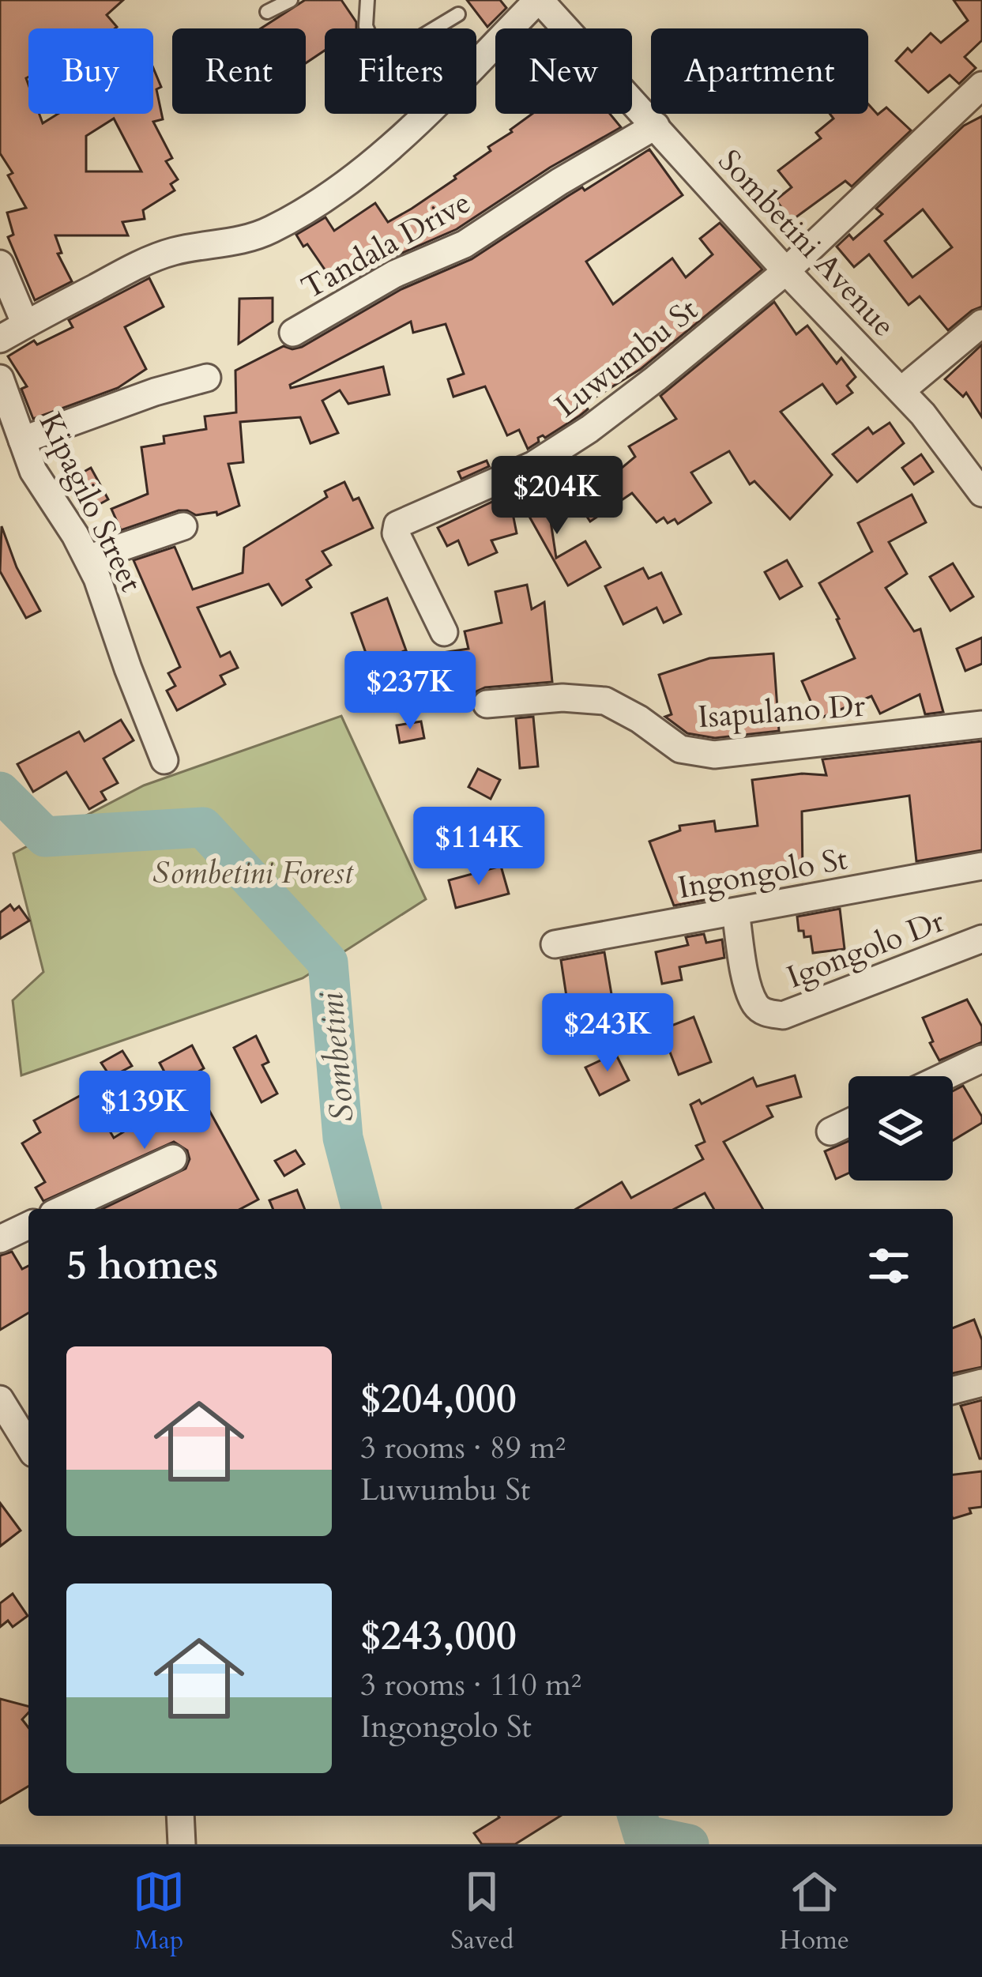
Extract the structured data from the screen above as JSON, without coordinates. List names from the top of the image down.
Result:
{
  "streets": {
    "street": [
      "Sombetini Avenue",
      "Tandala Drive",
      "Luwumbu St",
      "Kipagilo Street",
      "Isapulano Dr",
      "Ingongolo St",
      "Igongolo Dr"
    ]
  },
  "crossings": [
    ["Sombetini Avenue", "Tandala Drive"],
    ["Sombetini Avenue", "Luwumbu St"],
    ["Ingongolo St", "Igongolo Dr"]
  ],
  "water": ["Sombetini"],
  "parks": ["Sombetini Forest"],
  "page": {
    "chip": [
      "Buy",
      "Rent",
      "Filters",
      "New",
      "Apartment"
    ],
    "price": [
      "$204K",
      "$237K",
      "$114K",
      "$243K",
      "$139K"
    ],
    "heading": "5 homes",
    "list": [
      {
        "name": "$204,000",
        "note": "3 rooms · 89 m² · Luwumbu St"
      },
      {
        "name": "$243,000",
        "note": "3 rooms · 110 m² · Ingongolo St"
      }
    ],
    "tabs": ["Map", "Saved", "Home"]
  }
}
